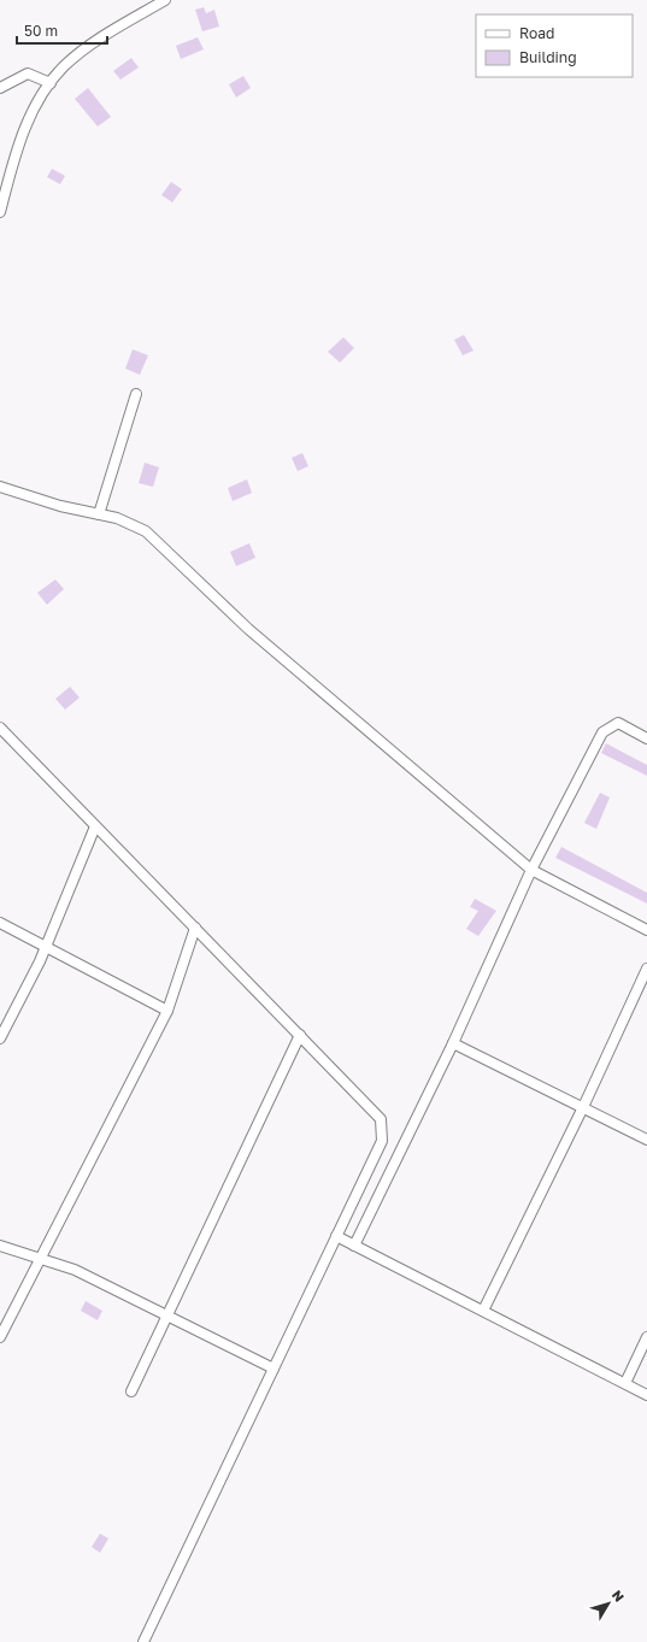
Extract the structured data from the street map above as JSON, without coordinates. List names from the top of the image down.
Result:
{
  "legend": ["Road", "Building"],
  "scale_bar": "50 m",
  "north": "top right"
}
